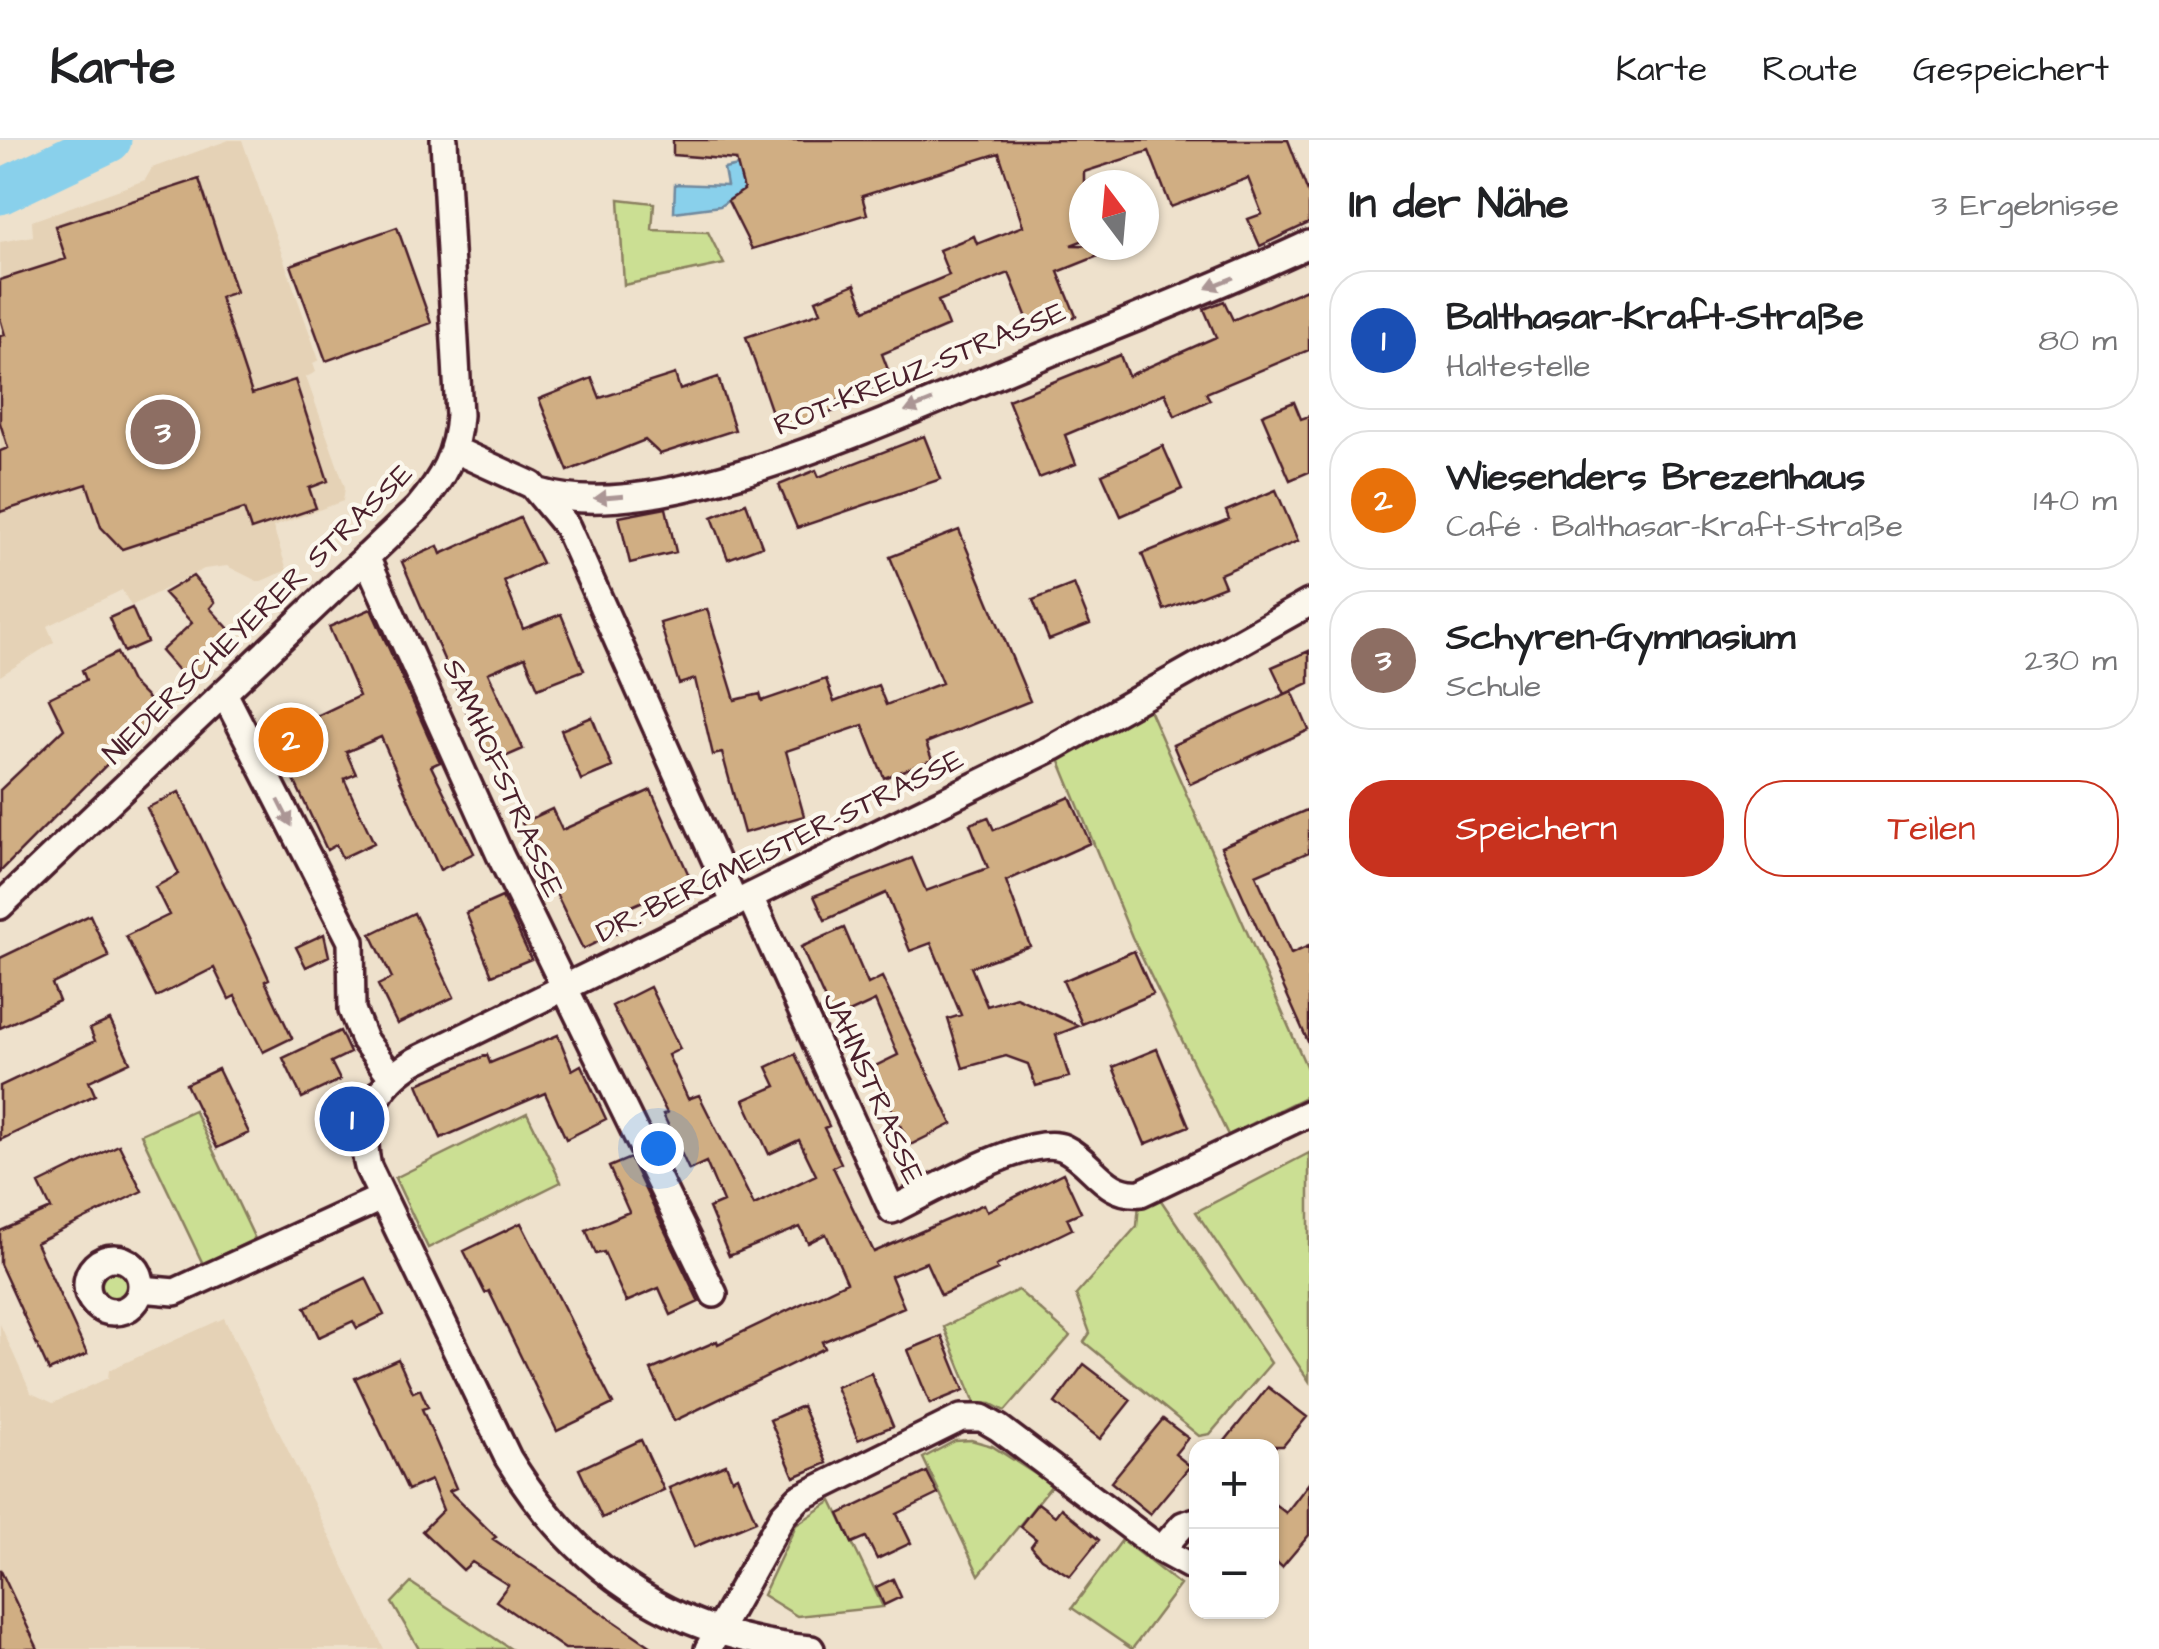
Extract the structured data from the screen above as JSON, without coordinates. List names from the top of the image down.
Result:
{
  "streets": {
    "street": [
      "ROT-KREUZ-STRASSE",
      "NIEDERSCHEYERER STRASSE",
      "SAMHOFSTRASSE",
      "DR.-BERGMEISTER-STRASSE",
      "JAHNSTRASSE"
    ]
  },
  "crossings": [
    ["ROT-KREUZ-STRASSE", "JAHNSTRASSE"],
    ["NIEDERSCHEYERER STRASSE", "SAMHOFSTRASSE"],
    ["NIEDERSCHEYERER STRASSE", "JAHNSTRASSE"],
    ["SAMHOFSTRASSE", "DR.-BERGMEISTER-STRASSE"],
    ["DR.-BERGMEISTER-STRASSE", "JAHNSTRASSE"]
  ],
  "one_way": ["ROT-KREUZ-STRASSE"],
  "north": "top",
  "page": {
    "header": "Karte",
    "nav": ["Karte", "Route", "Gespeichert"],
    "heading": ["In der Nähe", "3 Ergebnisse"],
    "list": [
      {
        "mark": "1",
        "name": "Balthasar-Kraft-Straße",
        "note": "Haltestelle",
        "value": "80 m"
      },
      {
        "mark": "2",
        "name": "Wiesenders Brezenhaus",
        "note": "Café · Balthasar-Kraft-Straße",
        "value": "140 m"
      },
      {
        "mark": "3",
        "name": "Schyren-Gymnasium",
        "note": "Schule",
        "value": "230 m"
      }
    ],
    "pins": ["3", "2", "1"],
    "buttons": ["Speichern", "Teilen"],
    "map_buttons": ["+", "−"]
  }
}
